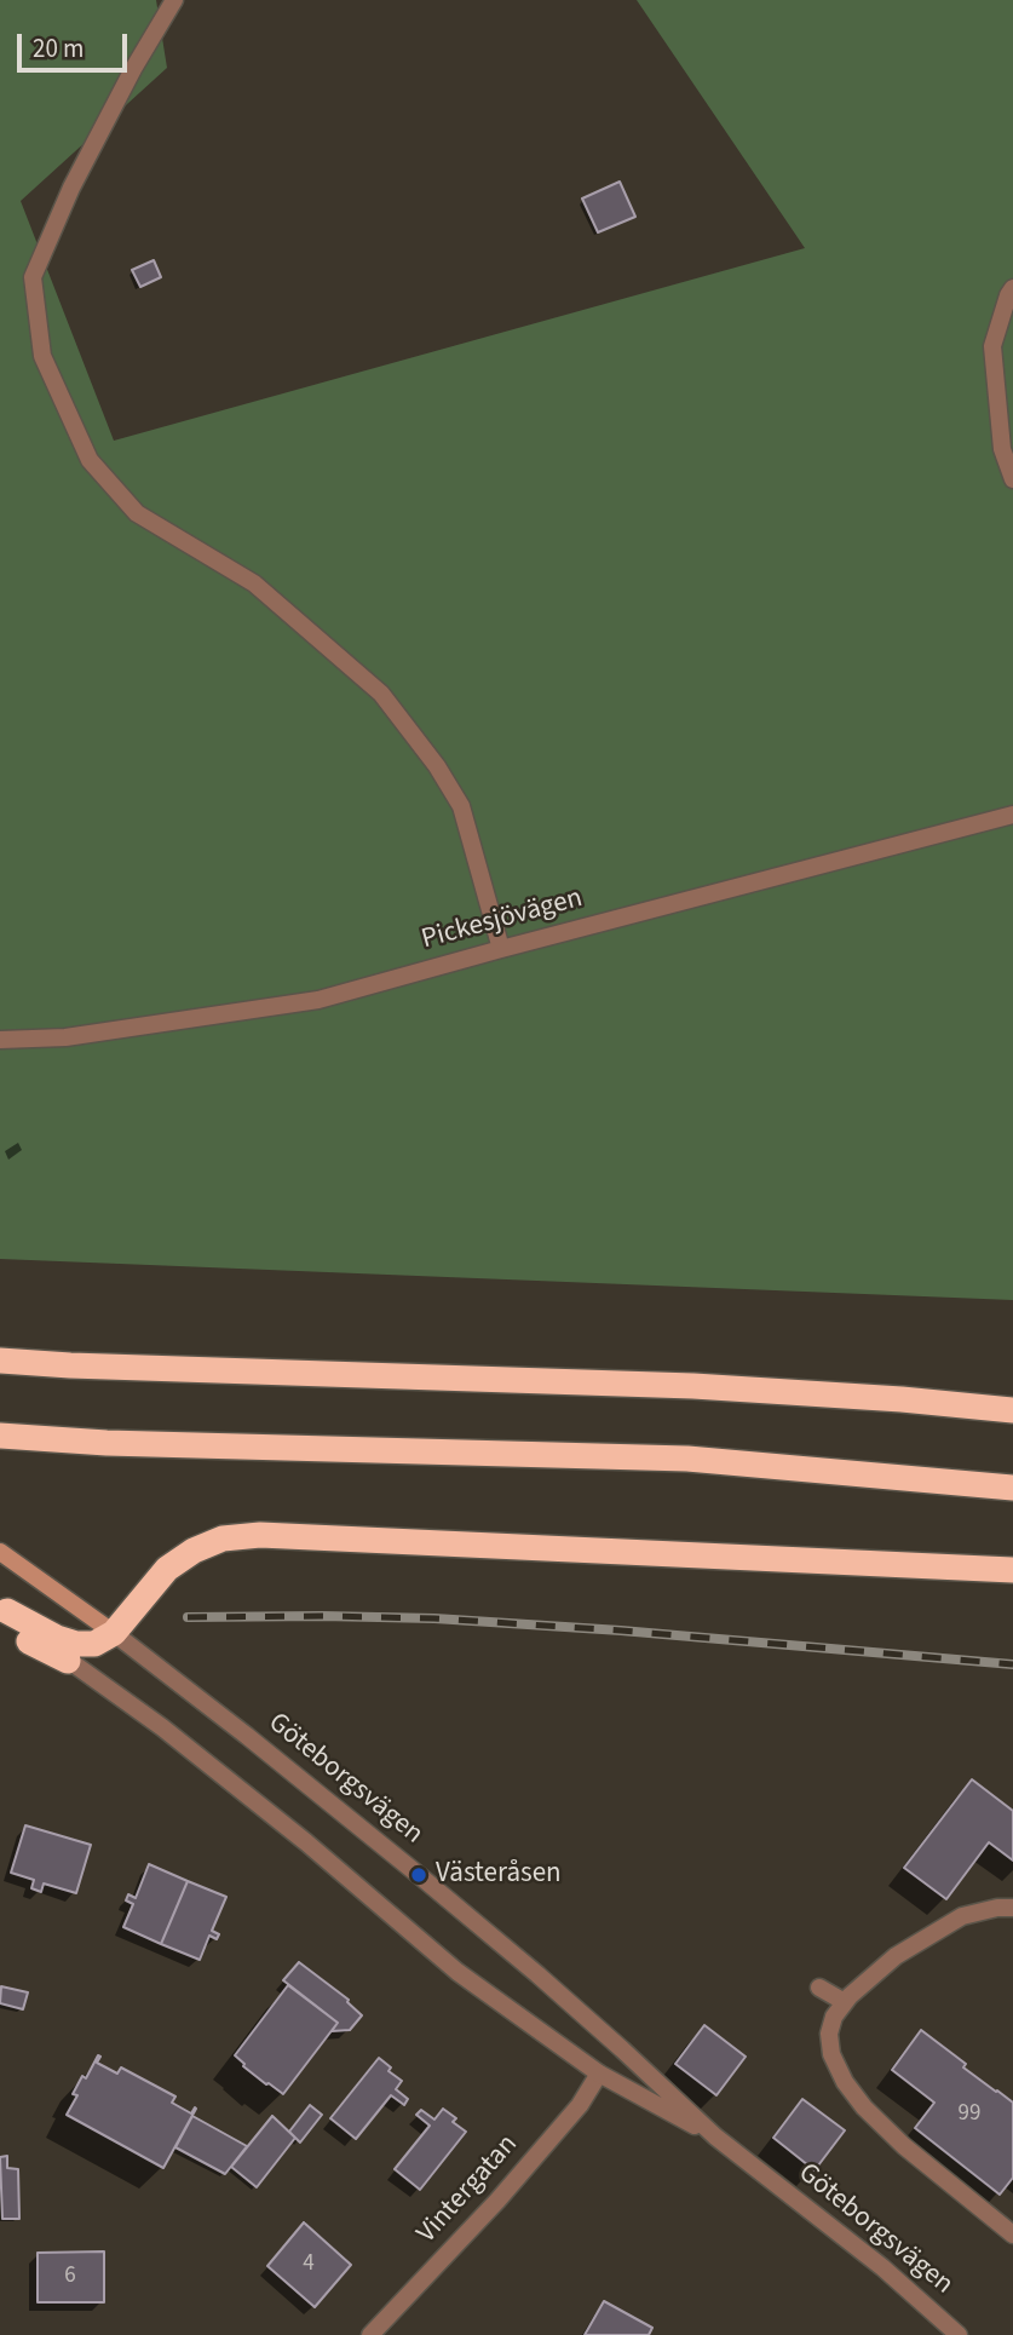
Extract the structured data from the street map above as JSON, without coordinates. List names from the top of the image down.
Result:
{
  "streets": {
    "main road": ["Göteborgsvägen"],
    "street": ["Pickesjövägen", "Vintergatan"]
  },
  "crossings": [
    ["Göteborgsvägen", "Vintergatan"]
  ],
  "places": ["Västeråsen"],
  "house_numbers": ["99", "4", "6"],
  "scale_bar": "20 m"
}
